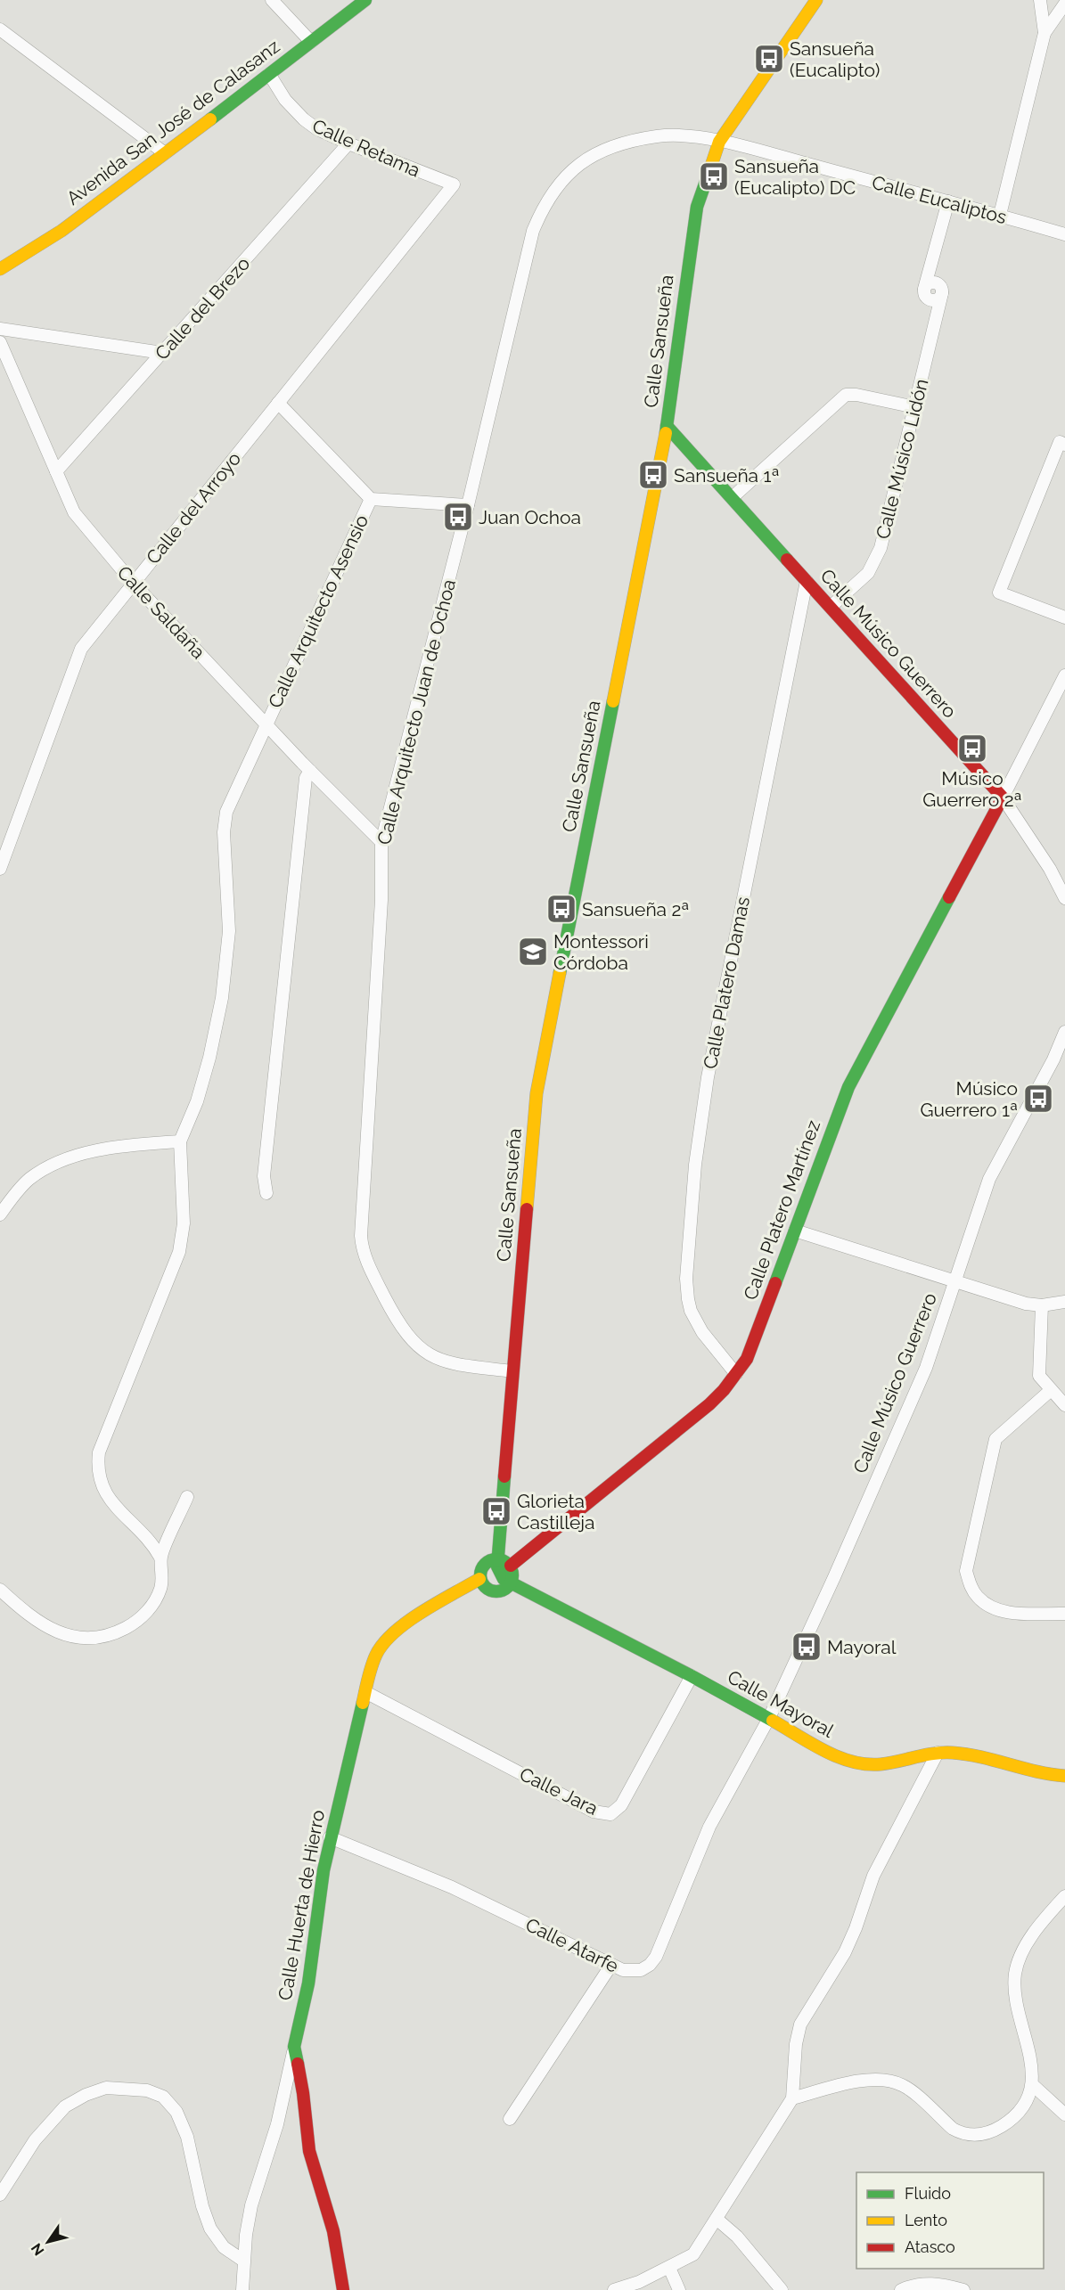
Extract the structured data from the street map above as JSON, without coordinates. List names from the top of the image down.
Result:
{
  "streets": {
    "street": [
      "Avenida San José de Calasanz",
      "Calle Retama",
      "Calle Eucaliptos",
      "Calle del Brezo",
      "Calle Sansueña",
      "Calle Músico Lidón",
      "Calle del Arroyo",
      "Calle Arquitecto Asensio",
      "Calle Saldaña",
      "Calle Músico Guerrero",
      "Calle Arquitecto Juan de Ochoa",
      "Calle Platero Damas",
      "Calle Platero Martínez",
      "Calle Mayoral",
      "Calle Jara",
      "Calle Huerta de Hierro",
      "Calle Atarfe"
    ]
  },
  "crossings": [
    ["Avenida San José de Calasanz", "Calle Retama"],
    ["Calle Retama", "Calle del Brezo"],
    ["Calle Retama", "Calle del Arroyo"],
    ["Calle Eucaliptos", "Calle Sansueña"],
    ["Calle Eucaliptos", "Calle Músico Lidón"],
    ["Calle Eucaliptos", "Calle Arquitecto Juan de Ochoa"],
    ["Calle del Brezo", "Calle Saldaña"],
    ["Calle Sansueña", "Calle Músico Guerrero"],
    ["Calle Sansueña", "Calle Arquitecto Juan de Ochoa"],
    ["Calle Sansueña", "Calle Mayoral"],
    ["Calle Músico Lidón", "Calle Músico Guerrero"],
    ["Calle del Arroyo", "Calle Saldaña"],
    ["Calle Arquitecto Asensio", "Calle Saldaña"],
    ["Calle Saldaña", "Calle Arquitecto Juan de Ochoa"],
    ["Calle Músico Guerrero", "Calle Platero Damas"],
    ["Calle Músico Guerrero", "Calle Platero Martínez"],
    ["Calle Músico Guerrero", "Calle Mayoral"],
    ["Calle Músico Guerrero", "Calle Atarfe"],
    ["Calle Platero Damas", "Calle Platero Martínez"],
    ["Calle Mayoral", "Calle Jara"],
    ["Calle Mayoral", "Calle Atarfe"],
    ["Calle Jara", "Calle Huerta de Hierro"],
    ["Calle Huerta de Hierro", "Calle Atarfe"]
  ],
  "places": {
    "bus stop": [
      "Sansueña (Eucalipto)",
      "Sansueña (Eucalipto) DC",
      "Sansueña 1ª",
      "Juan Ochoa",
      "Músico Guerrero 2ª",
      "Sansueña 2ª",
      "Músico Guerrero 1ª",
      "Glorieta Castilleja",
      "Mayoral"
    ],
    "school or university": ["Montessori Córdoba"]
  },
  "legend": ["Fluido", "Lento", "Atasco"],
  "north": "bottom left"
}
